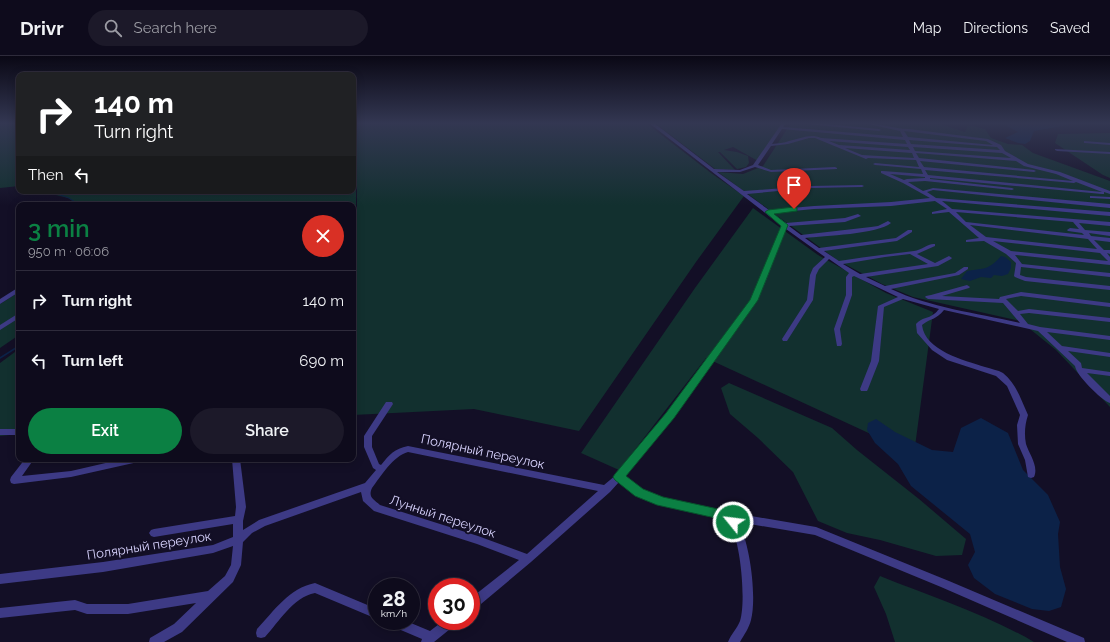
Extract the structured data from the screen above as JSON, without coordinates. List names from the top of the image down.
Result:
{
  "streets": {
    "street": ["Полярный переулок", "Лунный переулок"]
  },
  "crossings": [
    ["Полярный переулок", "Лунный переулок"]
  ],
  "page": {
    "header": "Drivr",
    "search": "Search here",
    "nav": ["Map", "Directions", "Saved"],
    "turn": ["140 m", "Turn right"],
    "then": "Then",
    "heading": ["3 min", "950 m · 06:06"],
    "list": [
      {
        "name": "Turn right",
        "value": "140 m"
      },
      {
        "name": "Turn left",
        "value": "690 m"
      }
    ],
    "buttons": ["Exit", "Share"],
    "speed": "28 km/h",
    "limit": "30"
  }
}
